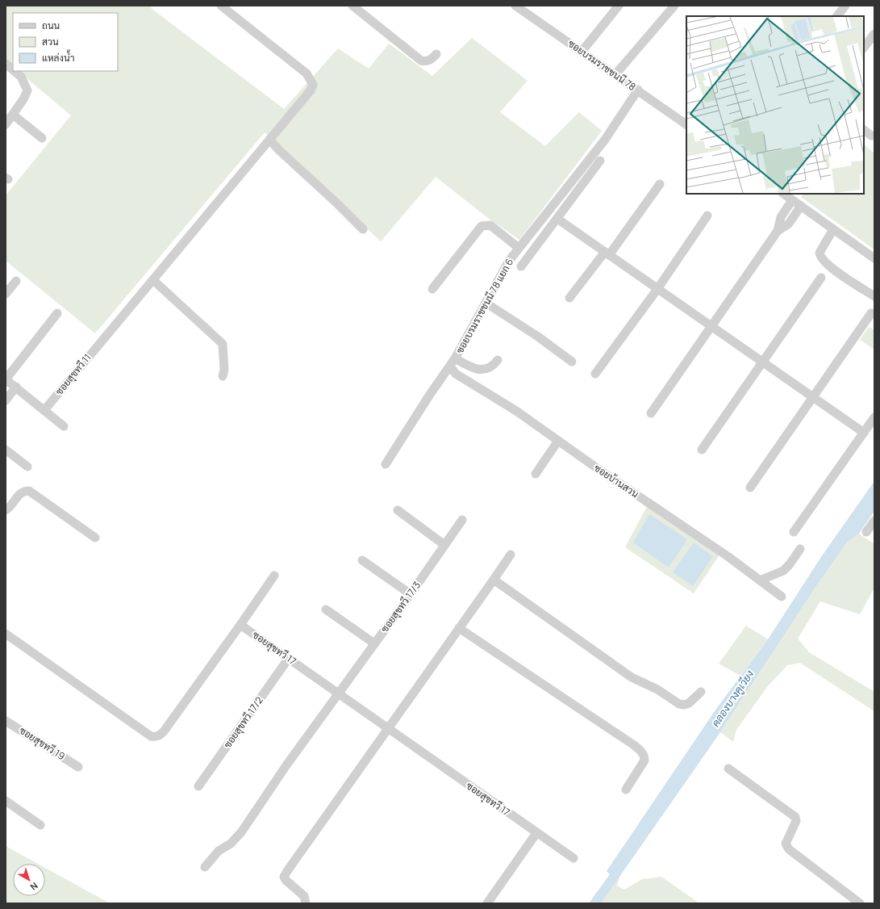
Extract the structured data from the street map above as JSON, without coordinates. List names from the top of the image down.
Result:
{
  "streets": {
    "street": [
      "ซอยบรมราชชนนี 78",
      "ซอยบรมราชชนนี 78 แยก 6",
      "ซอยสุขทวี 11",
      "ซอยบ้านสวน",
      "ซอยสุขทวี 17/3",
      "ซอยสุขทวี 17",
      "ซอยสุขทวี 17/2",
      "ซอยสุขทวี 19"
    ]
  },
  "crossings": [
    ["ซอยบรมราชชนนี 78", "ซอยบรมราชชนนี 78 แยก 6"],
    ["ซอยบรมราชชนนี 78 แยก 6", "ซอยบ้านสวน"],
    ["ซอยสุขทวี 17/3", "ซอยสุขทวี 17"],
    ["ซอยสุขทวี 17", "ซอยสุขทวี 17/2"]
  ],
  "water": ["คลองบางคูเวียง"],
  "legend": ["ถนน", "สวน", "แหล่งน้ำ"],
  "north": "bottom right"
}
